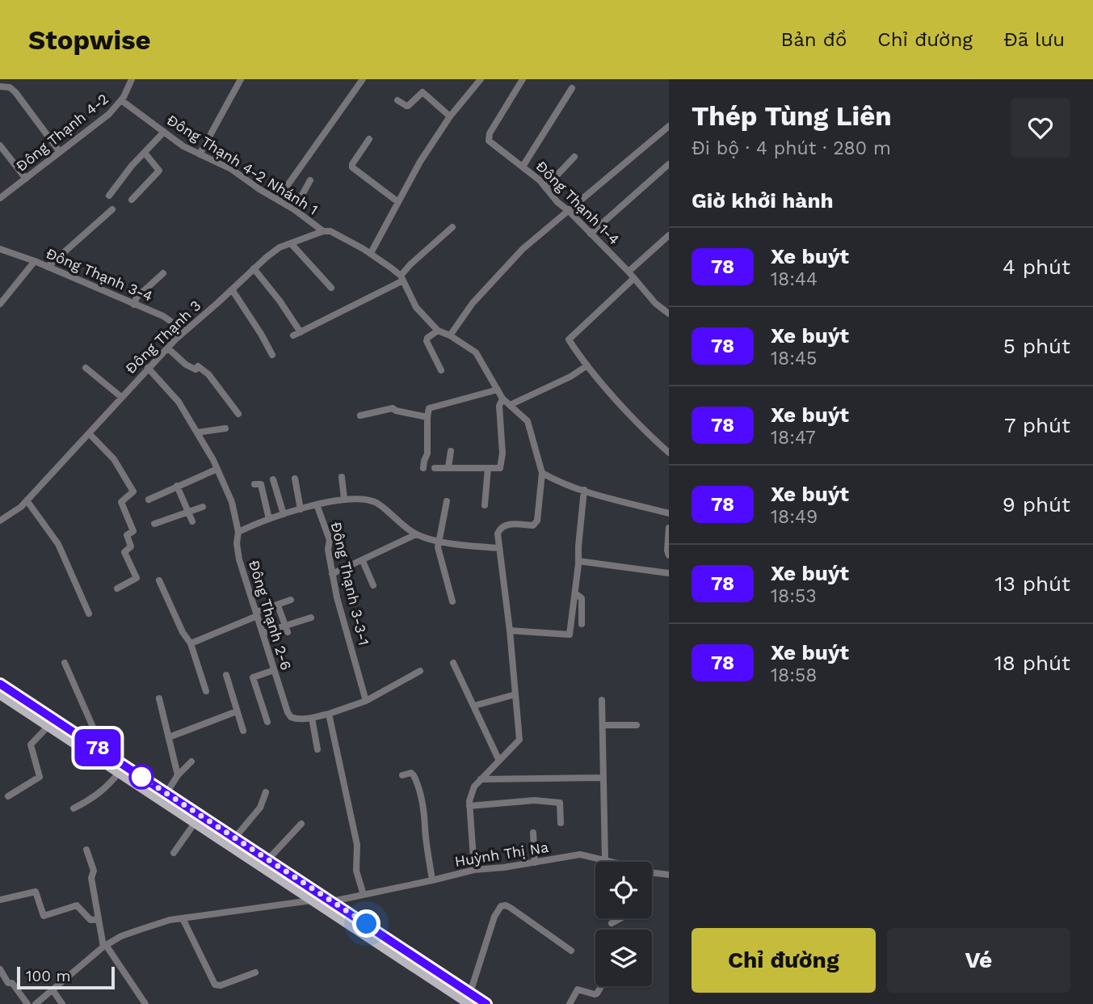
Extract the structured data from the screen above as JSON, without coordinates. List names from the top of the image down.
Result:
{
  "streets": {
    "street": [
      "Đông Thạnh 4-2",
      "Đông Thạnh 4-2 Nhánh 1",
      "Đông Thạnh 1-4",
      "Đông Thạnh 3-4",
      "Đông Thạnh 3",
      "Đông Thạnh 3-3-1",
      "Đông Thạnh 2-6",
      "Huỳnh Thị Na"
    ]
  },
  "crossings": [
    ["Đông Thạnh 4-2", "Đông Thạnh 4-2 Nhánh 1"],
    ["Đông Thạnh 4-2 Nhánh 1", "Đông Thạnh 3"],
    ["Đông Thạnh 3-4", "Đông Thạnh 3"],
    ["Đông Thạnh 3", "Đông Thạnh 2-6"]
  ],
  "lines": ["bus line 78"],
  "scale_bar": "100 m",
  "page": {
    "header": "Stopwise",
    "nav": ["Bản đồ", "Chỉ đường", "Đã lưu"],
    "on_map": "78",
    "heading": [
      ["Thép Tùng Liên", "Đi bộ · 4 phút · 280 m"],
      "Giờ khởi hành"
    ],
    "list": [
      {
        "mark": "78",
        "name": "Xe buýt",
        "note": "18:44",
        "value": "4 phút"
      },
      {
        "mark": "78",
        "name": "Xe buýt",
        "note": "18:45",
        "value": "5 phút"
      },
      {
        "mark": "78",
        "name": "Xe buýt",
        "note": "18:47",
        "value": "7 phút"
      },
      {
        "mark": "78",
        "name": "Xe buýt",
        "note": "18:49",
        "value": "9 phút"
      },
      {
        "mark": "78",
        "name": "Xe buýt",
        "note": "18:53",
        "value": "13 phút"
      },
      {
        "mark": "78",
        "name": "Xe buýt",
        "note": "18:58",
        "value": "18 phút"
      }
    ],
    "buttons": ["Chỉ đường", "Vé"],
    "scale": "100 m"
  }
}
